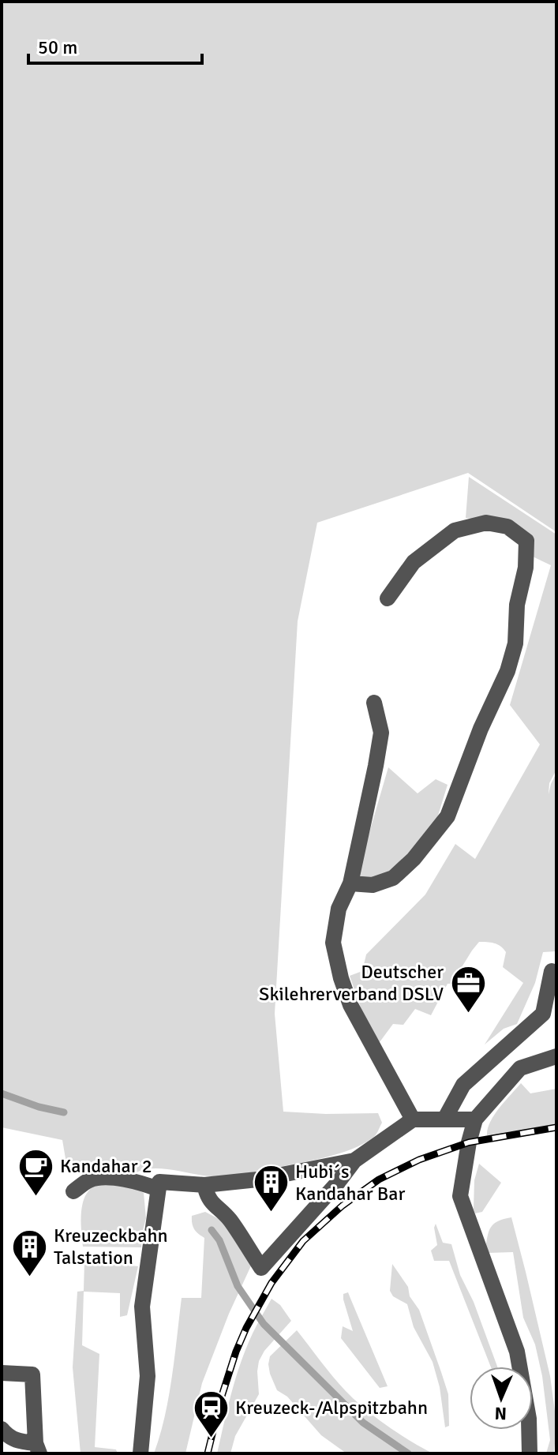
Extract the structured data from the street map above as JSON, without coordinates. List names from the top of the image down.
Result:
{
  "places": {
    "office": ["Deutscher Skilehrerverband DSLV"],
    "cafe": ["Kandahar 2"],
    "building": ["Hubi´s Kandahar Bar", "Kreuzeckbahn Talstation"],
    "station": ["Kreuzeck-/Alpspitzbahn"]
  },
  "scale_bar": "50 m",
  "north": "bottom"
}
